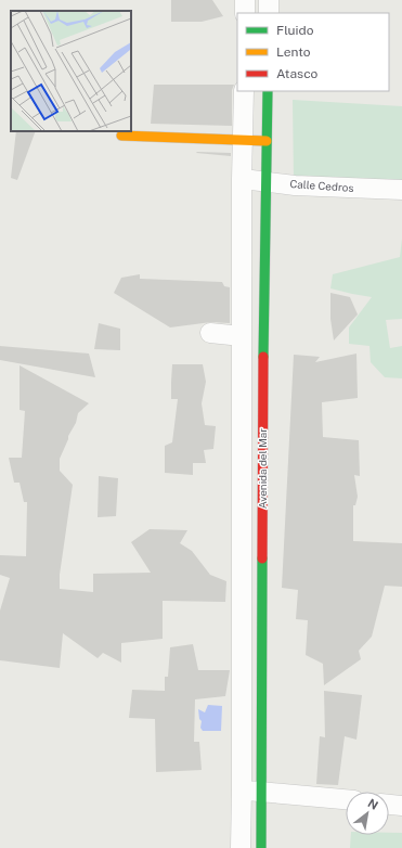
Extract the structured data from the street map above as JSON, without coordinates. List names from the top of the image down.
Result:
{
  "streets": {
    "street": ["Calle Cedros", "Avenida del Mar"]
  },
  "crossings": [
    ["Calle Cedros", "Avenida del Mar"]
  ],
  "legend": ["Fluido", "Lento", "Atasco"],
  "north": "top right"
}
